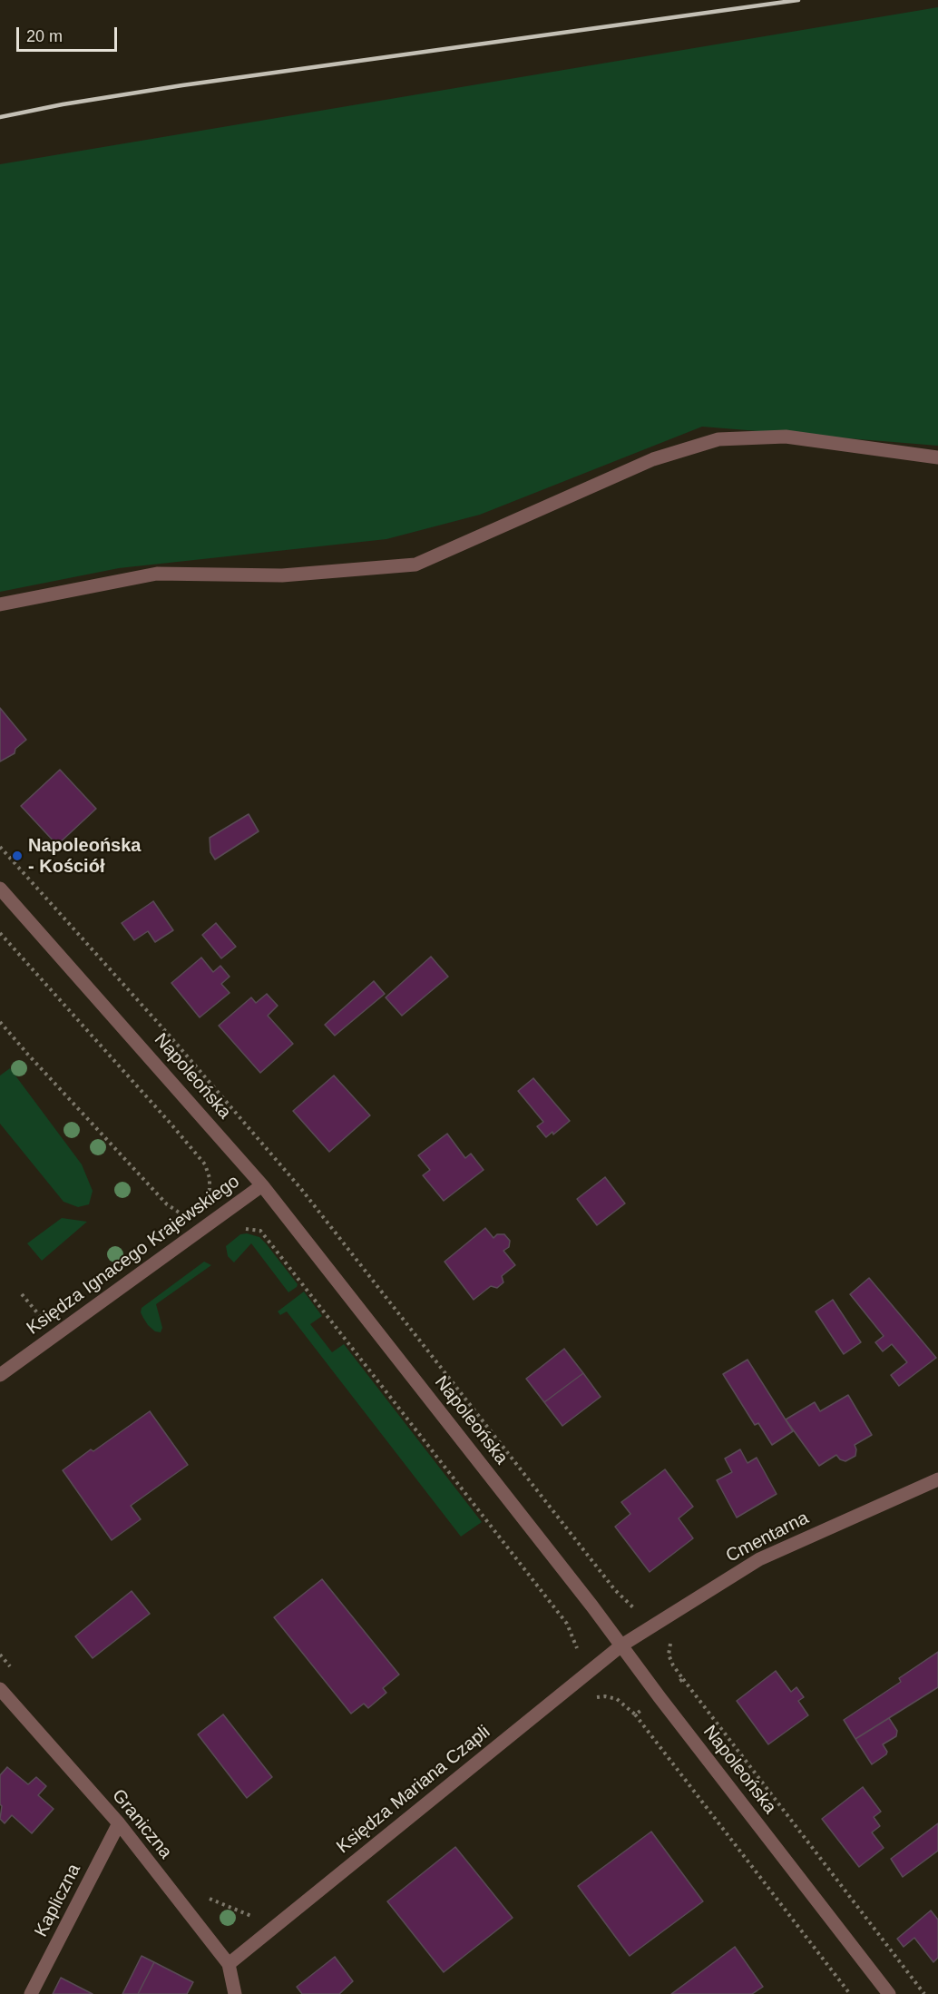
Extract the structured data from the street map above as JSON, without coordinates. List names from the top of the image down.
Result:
{
  "streets": {
    "street": [
      "Napoleońska",
      "Księdza Ignacego Krajewskiego",
      "Cmentarna",
      "Księdza Mariana Czapli",
      "Graniczna",
      "Kapliczna"
    ]
  },
  "crossings": [
    ["Napoleońska", "Księdza Ignacego Krajewskiego"],
    ["Napoleońska", "Cmentarna"],
    ["Napoleońska", "Księdza Mariana Czapli"],
    ["Cmentarna", "Księdza Mariana Czapli"],
    ["Księdza Mariana Czapli", "Graniczna"],
    ["Graniczna", "Kapliczna"]
  ],
  "places": ["Napoleońska - Kościół"],
  "scale_bar": "20 m"
}
